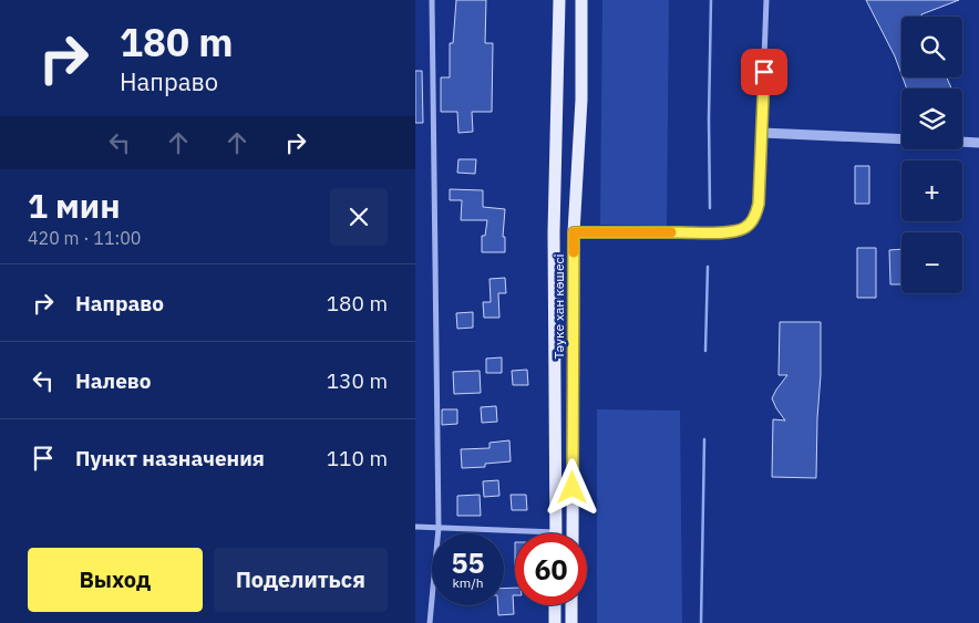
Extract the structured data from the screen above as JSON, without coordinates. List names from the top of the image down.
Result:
{
  "streets": {
    "main road": ["Тәуке хан көшесі"]
  },
  "page": {
    "turn": ["180 m", "Направо"],
    "map_buttons": ["+", "−"],
    "heading": ["1 мин", "420 m · 11:00"],
    "list": [
      {
        "name": "Направо",
        "value": "180 m"
      },
      {
        "name": "Налево",
        "value": "130 m"
      },
      {
        "name": "Пункт назначения",
        "value": "110 m"
      }
    ],
    "speed": "55 km/h",
    "limit": "60",
    "buttons": ["Выход", "Поделиться"]
  }
}
